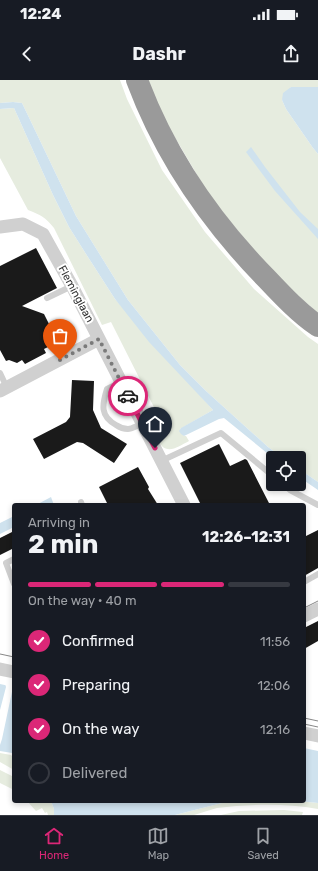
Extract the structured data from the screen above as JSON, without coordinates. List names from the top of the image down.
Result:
{
  "streets": {
    "street": ["Fleminglaan"]
  },
  "page": {
    "status": "12:24",
    "header": "Dashr",
    "heading": ["2 min", "Arriving in", "12:26–12:31"],
    "bar": "On the way · 40 m",
    "list": [
      ["Confirmed", "11:56"],
      ["Preparing", "12:06"],
      ["On the way", "12:16"],
      "Delivered"
    ],
    "tabs": ["Home", "Map", "Saved"]
  }
}
